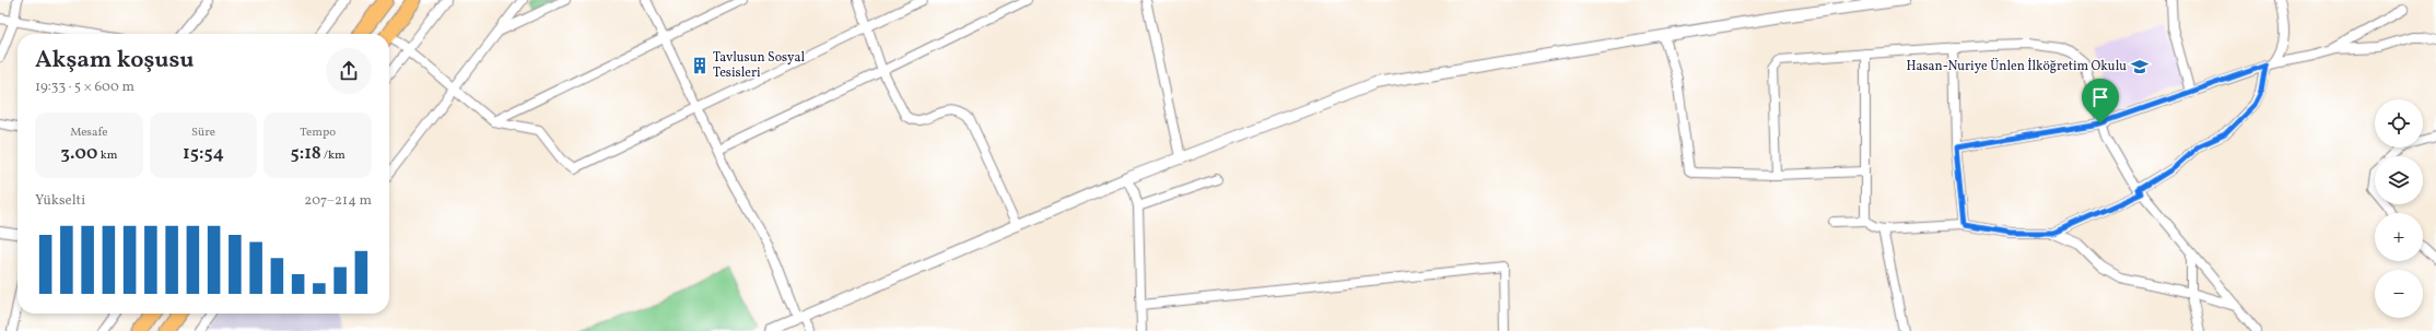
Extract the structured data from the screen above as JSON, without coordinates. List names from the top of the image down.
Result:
{
  "places": {
    "building": ["Tavlusun Sosyal Tesisleri"],
    "school or university": ["Hasan-Nuriye Ünlen İlköğretim Okulu"]
  },
  "page": {
    "heading": ["Akşam koşusu", "19:33 · 5 × 600 m"],
    "map_buttons": ["+", "−"],
    "stats": [
      ["Mesafe", "3.00 km"],
      ["Süre", "15:54"],
      ["Tempo", "5:18 /km"]
    ],
    "chart": ["Yükselti", "207–214 m"]
  }
}
